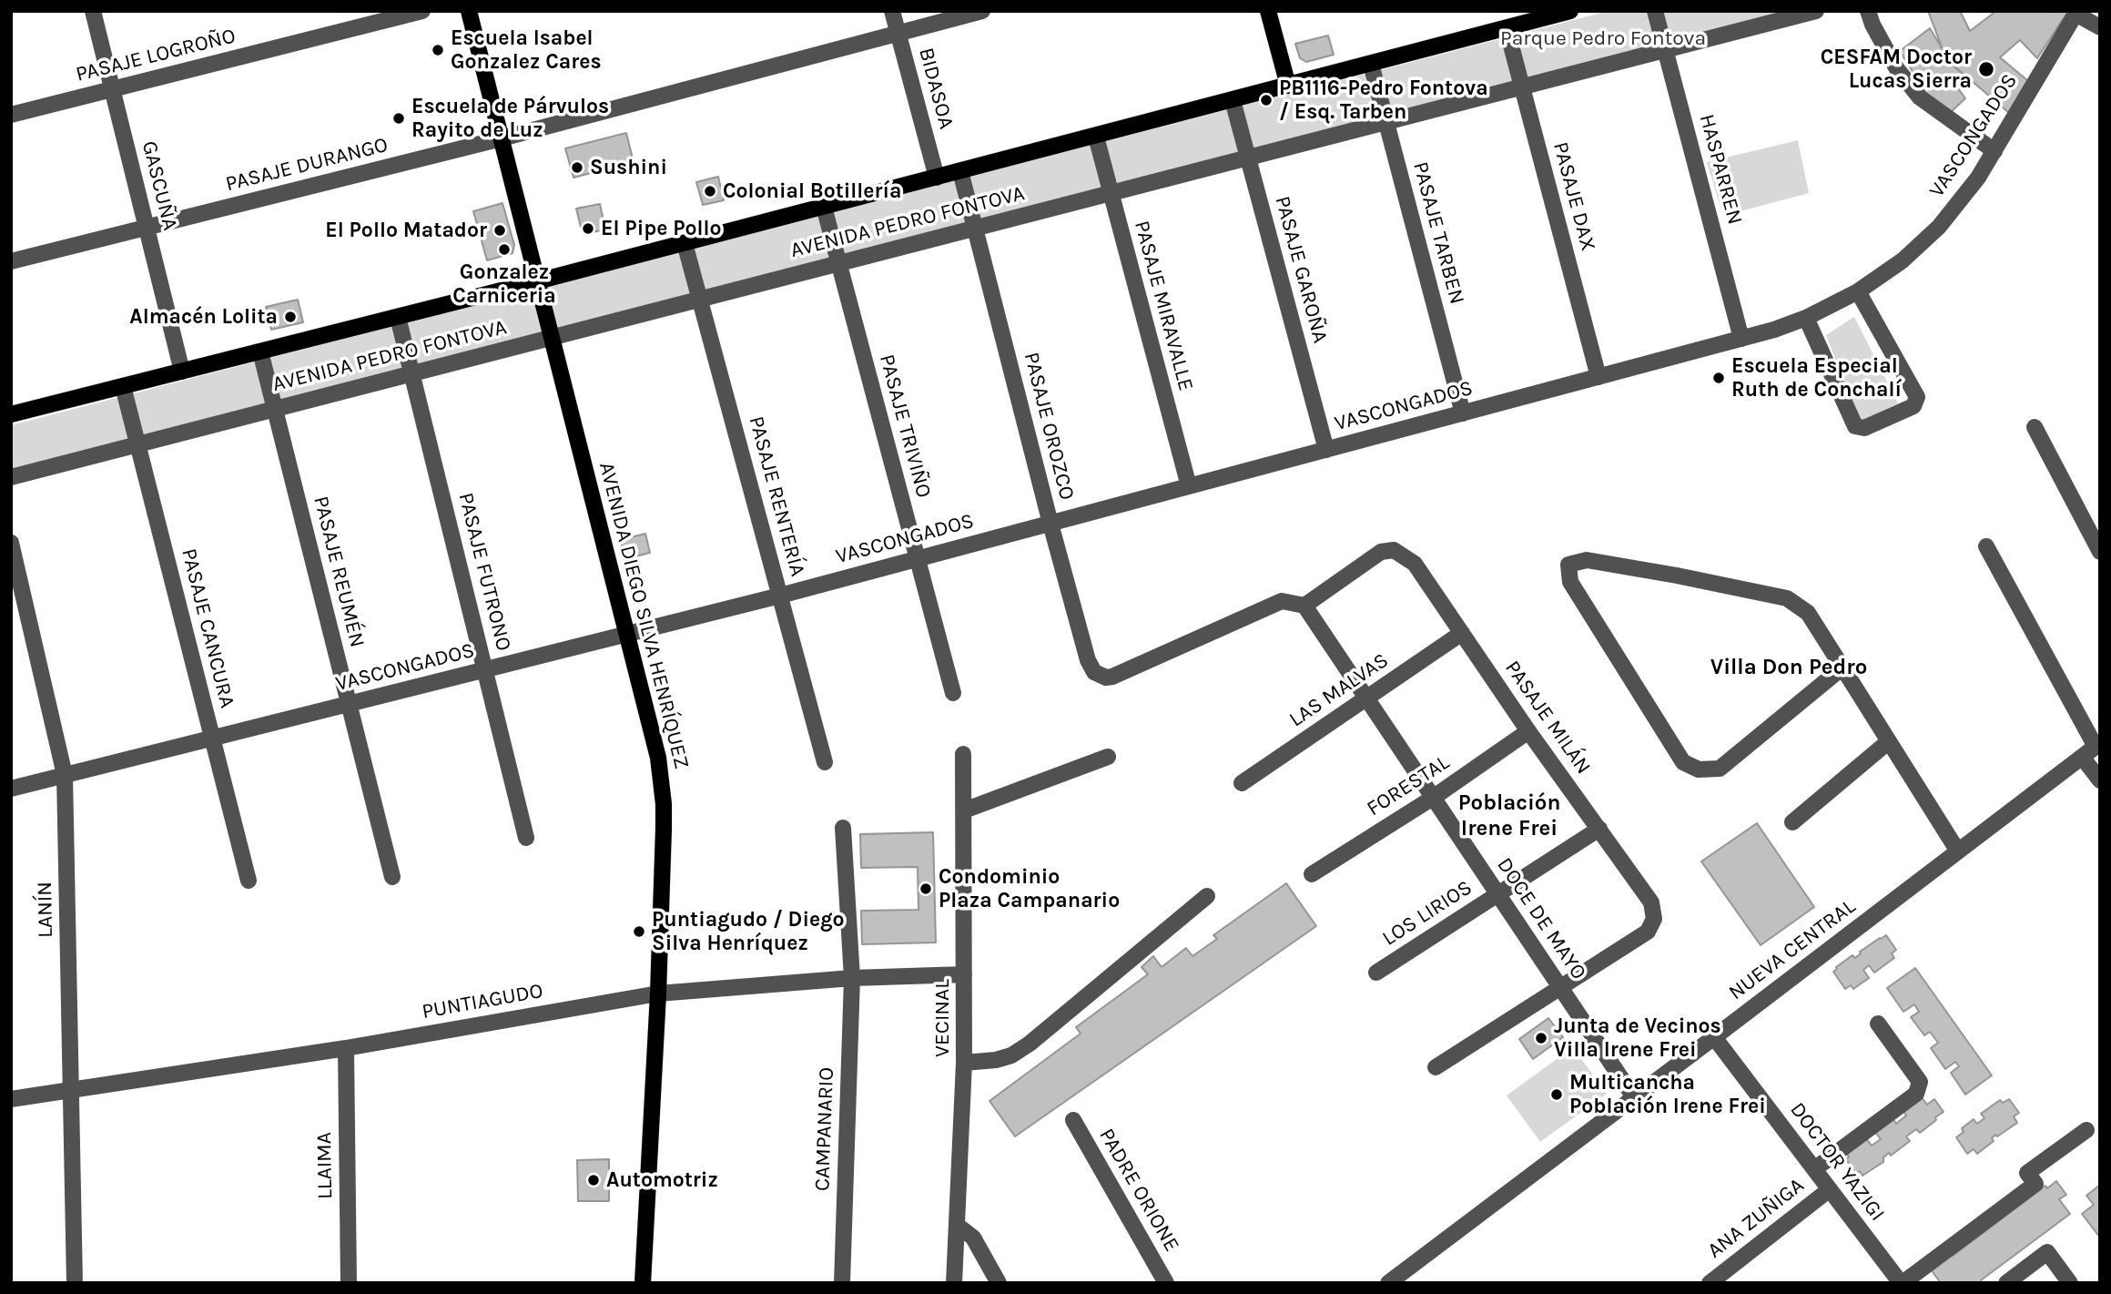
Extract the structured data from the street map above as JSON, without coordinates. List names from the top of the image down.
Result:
{
  "streets": {
    "main road": ["AVENIDA PEDRO FONTOVA", "AVENIDA DIEGO SILVA HENRÍQUEZ"],
    "street": [
      "PASAJE LOGROÑO",
      "BIDASOA",
      "VASCONGADOS",
      "PASAJE DURANGO",
      "HASPARREN",
      "GASCUÑA",
      "PASAJE DAX",
      "PASAJE TARBEN",
      "PASAJE GAROÑA",
      "PASAJE MIRAVALLE",
      "PASAJE TRIVIÑO",
      "PASAJE OROZCO",
      "PASAJE RENTERÍA",
      "PASAJE REUMÉN",
      "PASAJE FUTRONO",
      "PASAJE CANCURA",
      "LAS MALVAS",
      "PASAJE MILÁN",
      "FORESTAL",
      "LANÍN",
      "LOS LIRIOS",
      "DOCE DE MAYO",
      "NUEVA CENTRAL",
      "PUNTIAGUDO",
      "VECINAL",
      "CAMPANARIO",
      "DOCTOR YAZIGI",
      "LLAIMA",
      "PADRE ORIONE",
      "ANA ZUÑIGA"
    ]
  },
  "crossings": [
    ["PASAJE LOGROÑO", "GASCUÑA"],
    ["BIDASOA", "PASAJE DURANGO"],
    ["BIDASOA", "AVENIDA PEDRO FONTOVA"],
    ["VASCONGADOS", "HASPARREN"],
    ["VASCONGADOS", "PASAJE DAX"],
    ["VASCONGADOS", "PASAJE TARBEN"],
    ["VASCONGADOS", "PASAJE GAROÑA"],
    ["VASCONGADOS", "PASAJE MIRAVALLE"],
    ["VASCONGADOS", "PASAJE TRIVIÑO"],
    ["VASCONGADOS", "PASAJE OROZCO"],
    ["VASCONGADOS", "PASAJE RENTERÍA"],
    ["VASCONGADOS", "PASAJE REUMÉN"],
    ["VASCONGADOS", "PASAJE FUTRONO"],
    ["VASCONGADOS", "AVENIDA DIEGO SILVA HENRÍQUEZ"],
    ["VASCONGADOS", "PASAJE CANCURA"],
    ["VASCONGADOS", "LANÍN"],
    ["PASAJE DURANGO", "GASCUÑA"],
    ["PASAJE DURANGO", "AVENIDA DIEGO SILVA HENRÍQUEZ"],
    ["HASPARREN", "AVENIDA PEDRO FONTOVA"],
    ["GASCUÑA", "AVENIDA PEDRO FONTOVA"],
    ["PASAJE DAX", "AVENIDA PEDRO FONTOVA"],
    ["AVENIDA PEDRO FONTOVA", "PASAJE TARBEN"],
    ["AVENIDA PEDRO FONTOVA", "PASAJE GAROÑA"],
    ["AVENIDA PEDRO FONTOVA", "PASAJE MIRAVALLE"],
    ["AVENIDA PEDRO FONTOVA", "PASAJE TRIVIÑO"],
    ["AVENIDA PEDRO FONTOVA", "PASAJE OROZCO"],
    ["AVENIDA PEDRO FONTOVA", "PASAJE RENTERÍA"],
    ["AVENIDA PEDRO FONTOVA", "PASAJE REUMÉN"],
    ["AVENIDA PEDRO FONTOVA", "PASAJE FUTRONO"],
    ["AVENIDA PEDRO FONTOVA", "AVENIDA DIEGO SILVA HENRÍQUEZ"],
    ["AVENIDA PEDRO FONTOVA", "PASAJE CANCURA"],
    ["PASAJE OROZCO", "PASAJE MILÁN"],
    ["PASAJE OROZCO", "DOCE DE MAYO"],
    ["AVENIDA DIEGO SILVA HENRÍQUEZ", "PUNTIAGUDO"],
    ["LAS MALVAS", "PASAJE MILÁN"],
    ["LAS MALVAS", "DOCE DE MAYO"],
    ["PASAJE MILÁN", "FORESTAL"],
    ["PASAJE MILÁN", "LOS LIRIOS"],
    ["PASAJE MILÁN", "DOCE DE MAYO"],
    ["FORESTAL", "DOCE DE MAYO"],
    ["LANÍN", "PUNTIAGUDO"],
    ["LOS LIRIOS", "DOCE DE MAYO"],
    ["DOCE DE MAYO", "NUEVA CENTRAL"],
    ["NUEVA CENTRAL", "DOCTOR YAZIGI"],
    ["PUNTIAGUDO", "VECINAL"],
    ["PUNTIAGUDO", "CAMPANARIO"],
    ["PUNTIAGUDO", "LLAIMA"],
    ["DOCTOR YAZIGI", "ANA ZUÑIGA"]
  ],
  "districts": ["Villa Don Pedro", "Población Irene Frei"],
  "parks": ["Parque Pedro Fontova"],
  "places": [
    "Escuela Isabel Gonzalez Cares",
    "CESFAM Doctor Lucas Sierra",
    "PB1116-Pedro Fontova / Esq. Tarben",
    "Escuela de Párvulos Rayito de Luz",
    "Sushini",
    "Colonial Botillería",
    "El Pipe Pollo",
    "El Pollo Matador",
    "Gonzalez Carniceria",
    "Almacén Lolita",
    "Escuela Especial Ruth de Conchalí",
    "Condominio Plaza Campanario",
    "Puntiagudo / Diego Silva Henríquez",
    "Junta de Vecinos Villa Irene Frei",
    "Multicancha Población Irene Frei",
    "Automotriz"
  ]
}
